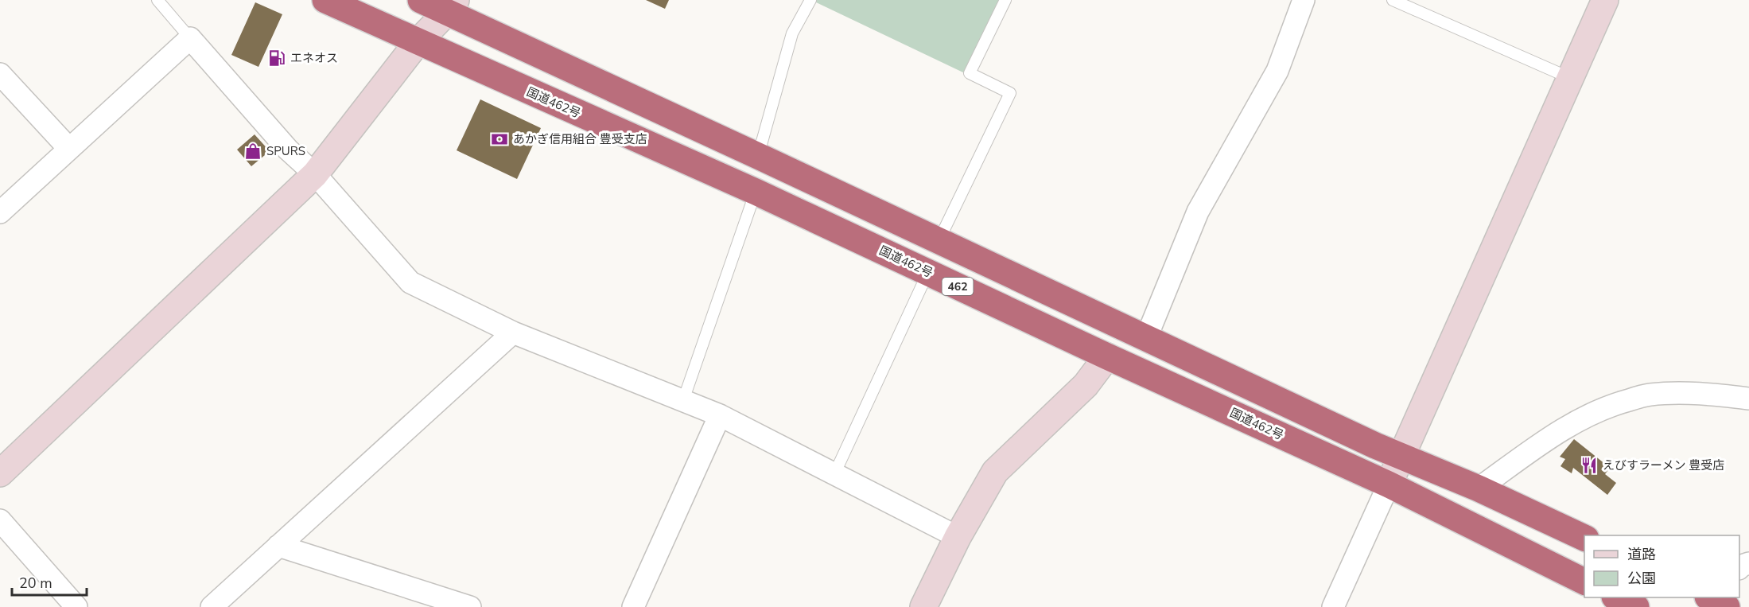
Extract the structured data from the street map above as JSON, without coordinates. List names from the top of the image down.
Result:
{
  "streets": {
    "highway": ["国道462号", "462"]
  },
  "places": {
    "fuel station": ["エネオス"],
    "bank": ["あかぎ信用組合 豊受支店"],
    "shop": ["SPURS"],
    "restaurant": ["えびすラーメン 豊受店"]
  },
  "legend": ["道路", "公園"],
  "scale_bar": "20 m"
}
